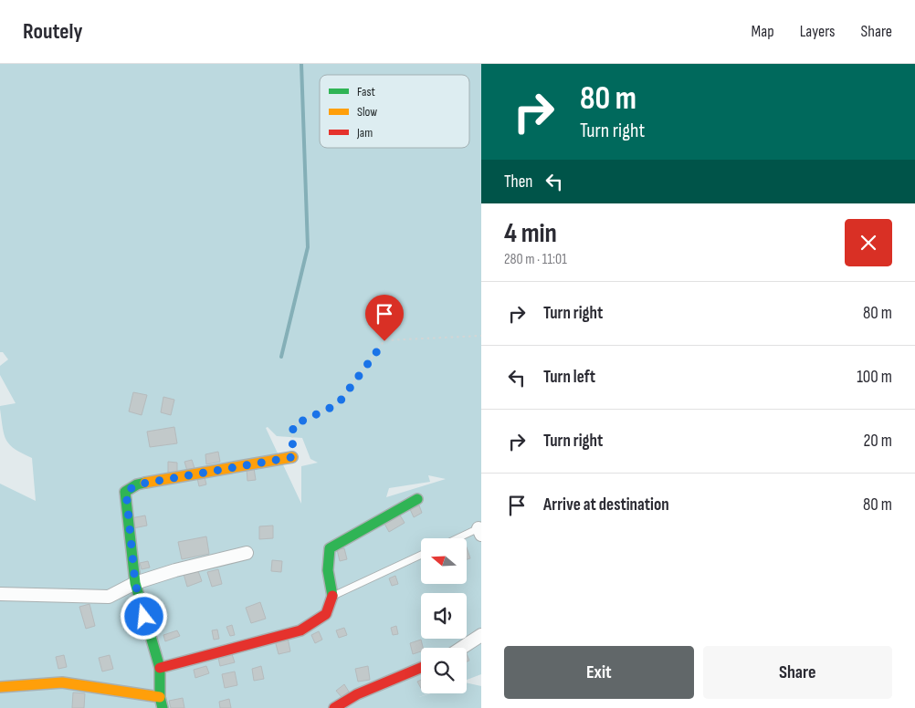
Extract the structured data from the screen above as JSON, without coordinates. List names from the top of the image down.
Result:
{
  "legend": ["Fast", "Slow", "Jam"],
  "north": "left",
  "page": {
    "header": "Routely",
    "nav": ["Map", "Layers", "Share"],
    "turn": ["80 m", "Turn right"],
    "then": "Then",
    "heading": ["4 min", "280 m · 11:01"],
    "list": [
      {
        "name": "Turn right",
        "value": "80 m"
      },
      {
        "name": "Turn left",
        "value": "100 m"
      },
      {
        "name": "Turn right",
        "value": "20 m"
      },
      {
        "name": "Arrive at destination",
        "value": "80 m"
      }
    ],
    "buttons": ["Exit", "Share"]
  }
}
